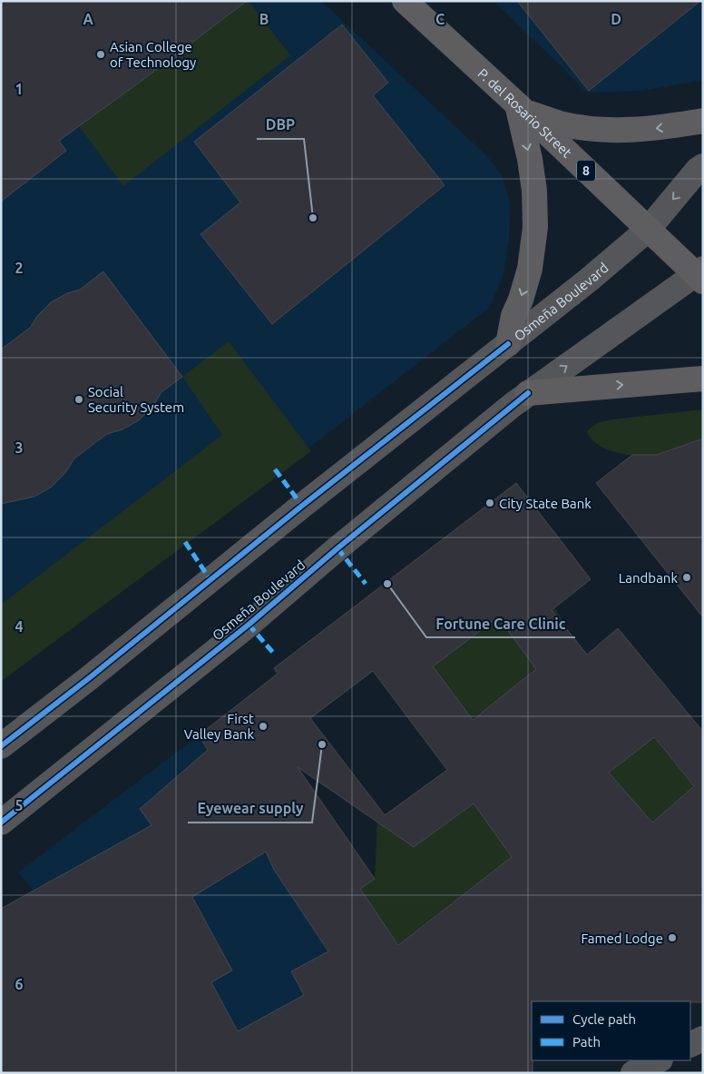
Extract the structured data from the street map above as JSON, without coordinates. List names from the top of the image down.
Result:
{
  "streets": {
    "main road": ["P. del Rosario Street", "8", "Osmeña Boulevard"]
  },
  "crossings": [
    ["P. del Rosario Street", "Osmeña Boulevard"]
  ],
  "places": [
    "Asian College of Technology",
    "DBP",
    "Social Security System",
    "City State Bank",
    "Landbank",
    "Fortune Care Clinic",
    "First Valley Bank",
    "Eyewear supply",
    "Famed Lodge"
  ],
  "legend": ["Cycle path", "Path"],
  "grid": {
    "columns": [
      "A",
      "B",
      "C",
      "D"
    ],
    "rows": [
      "1",
      "2",
      "3",
      "4",
      "5",
      "6"
    ]
  }
}
